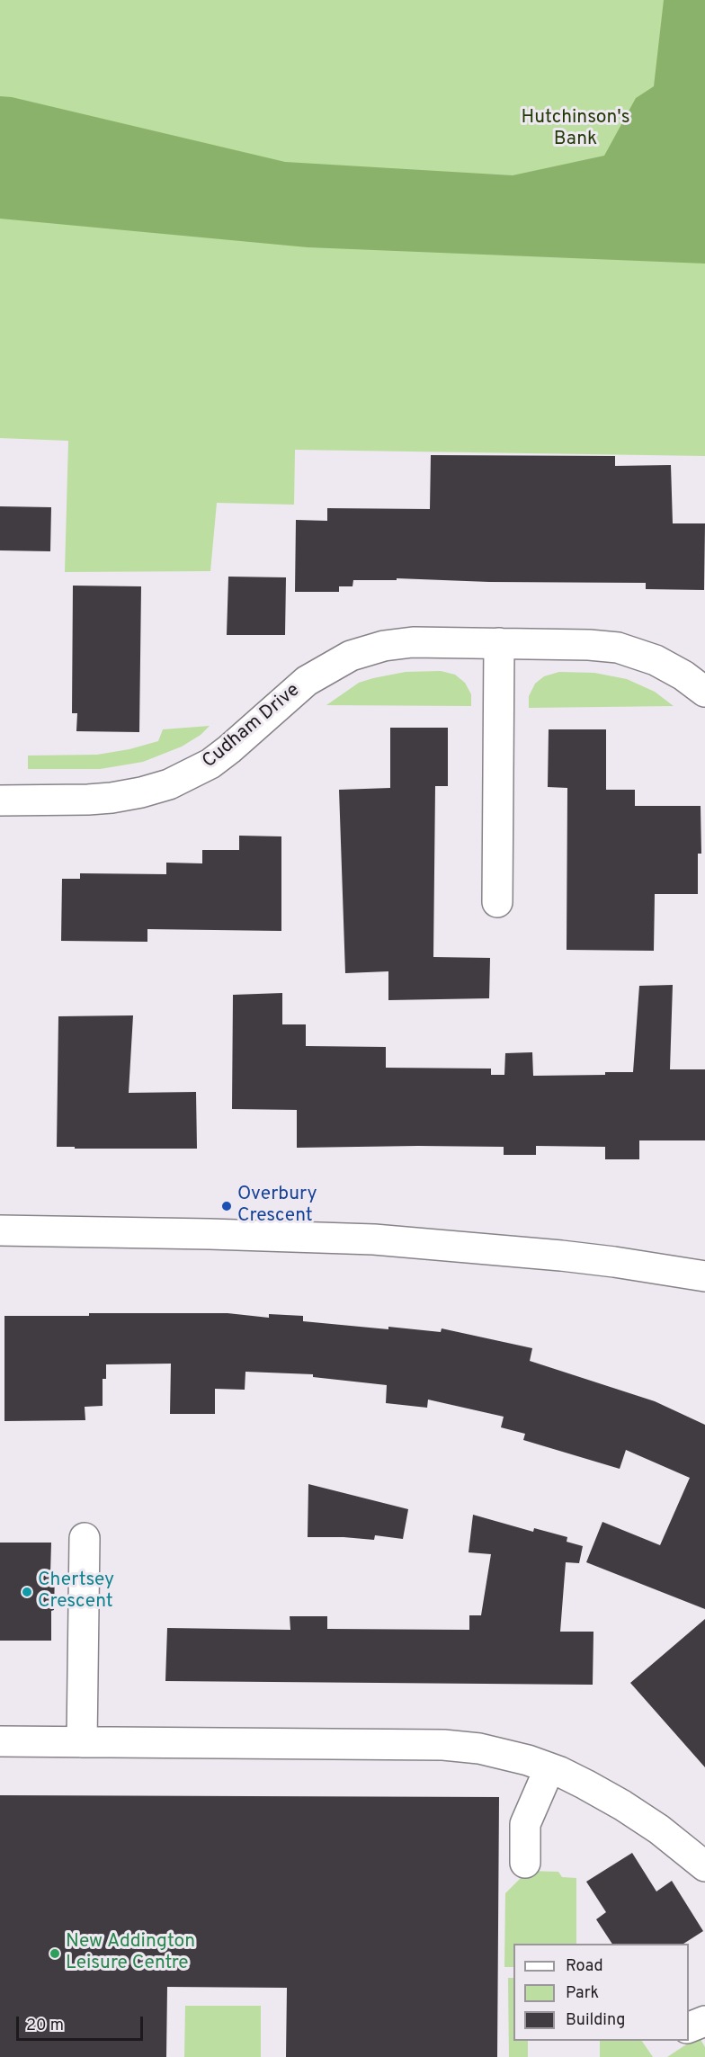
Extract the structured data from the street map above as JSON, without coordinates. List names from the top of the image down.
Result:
{
  "streets": {
    "street": ["Cudham Drive"]
  },
  "parks": ["Hutchinson's Bank"],
  "places": ["Overbury Crescent", "Chertsey Crescent", "New Addington Leisure Centre"],
  "legend": ["Road", "Park", "Building"],
  "scale_bar": "20 m"
}
